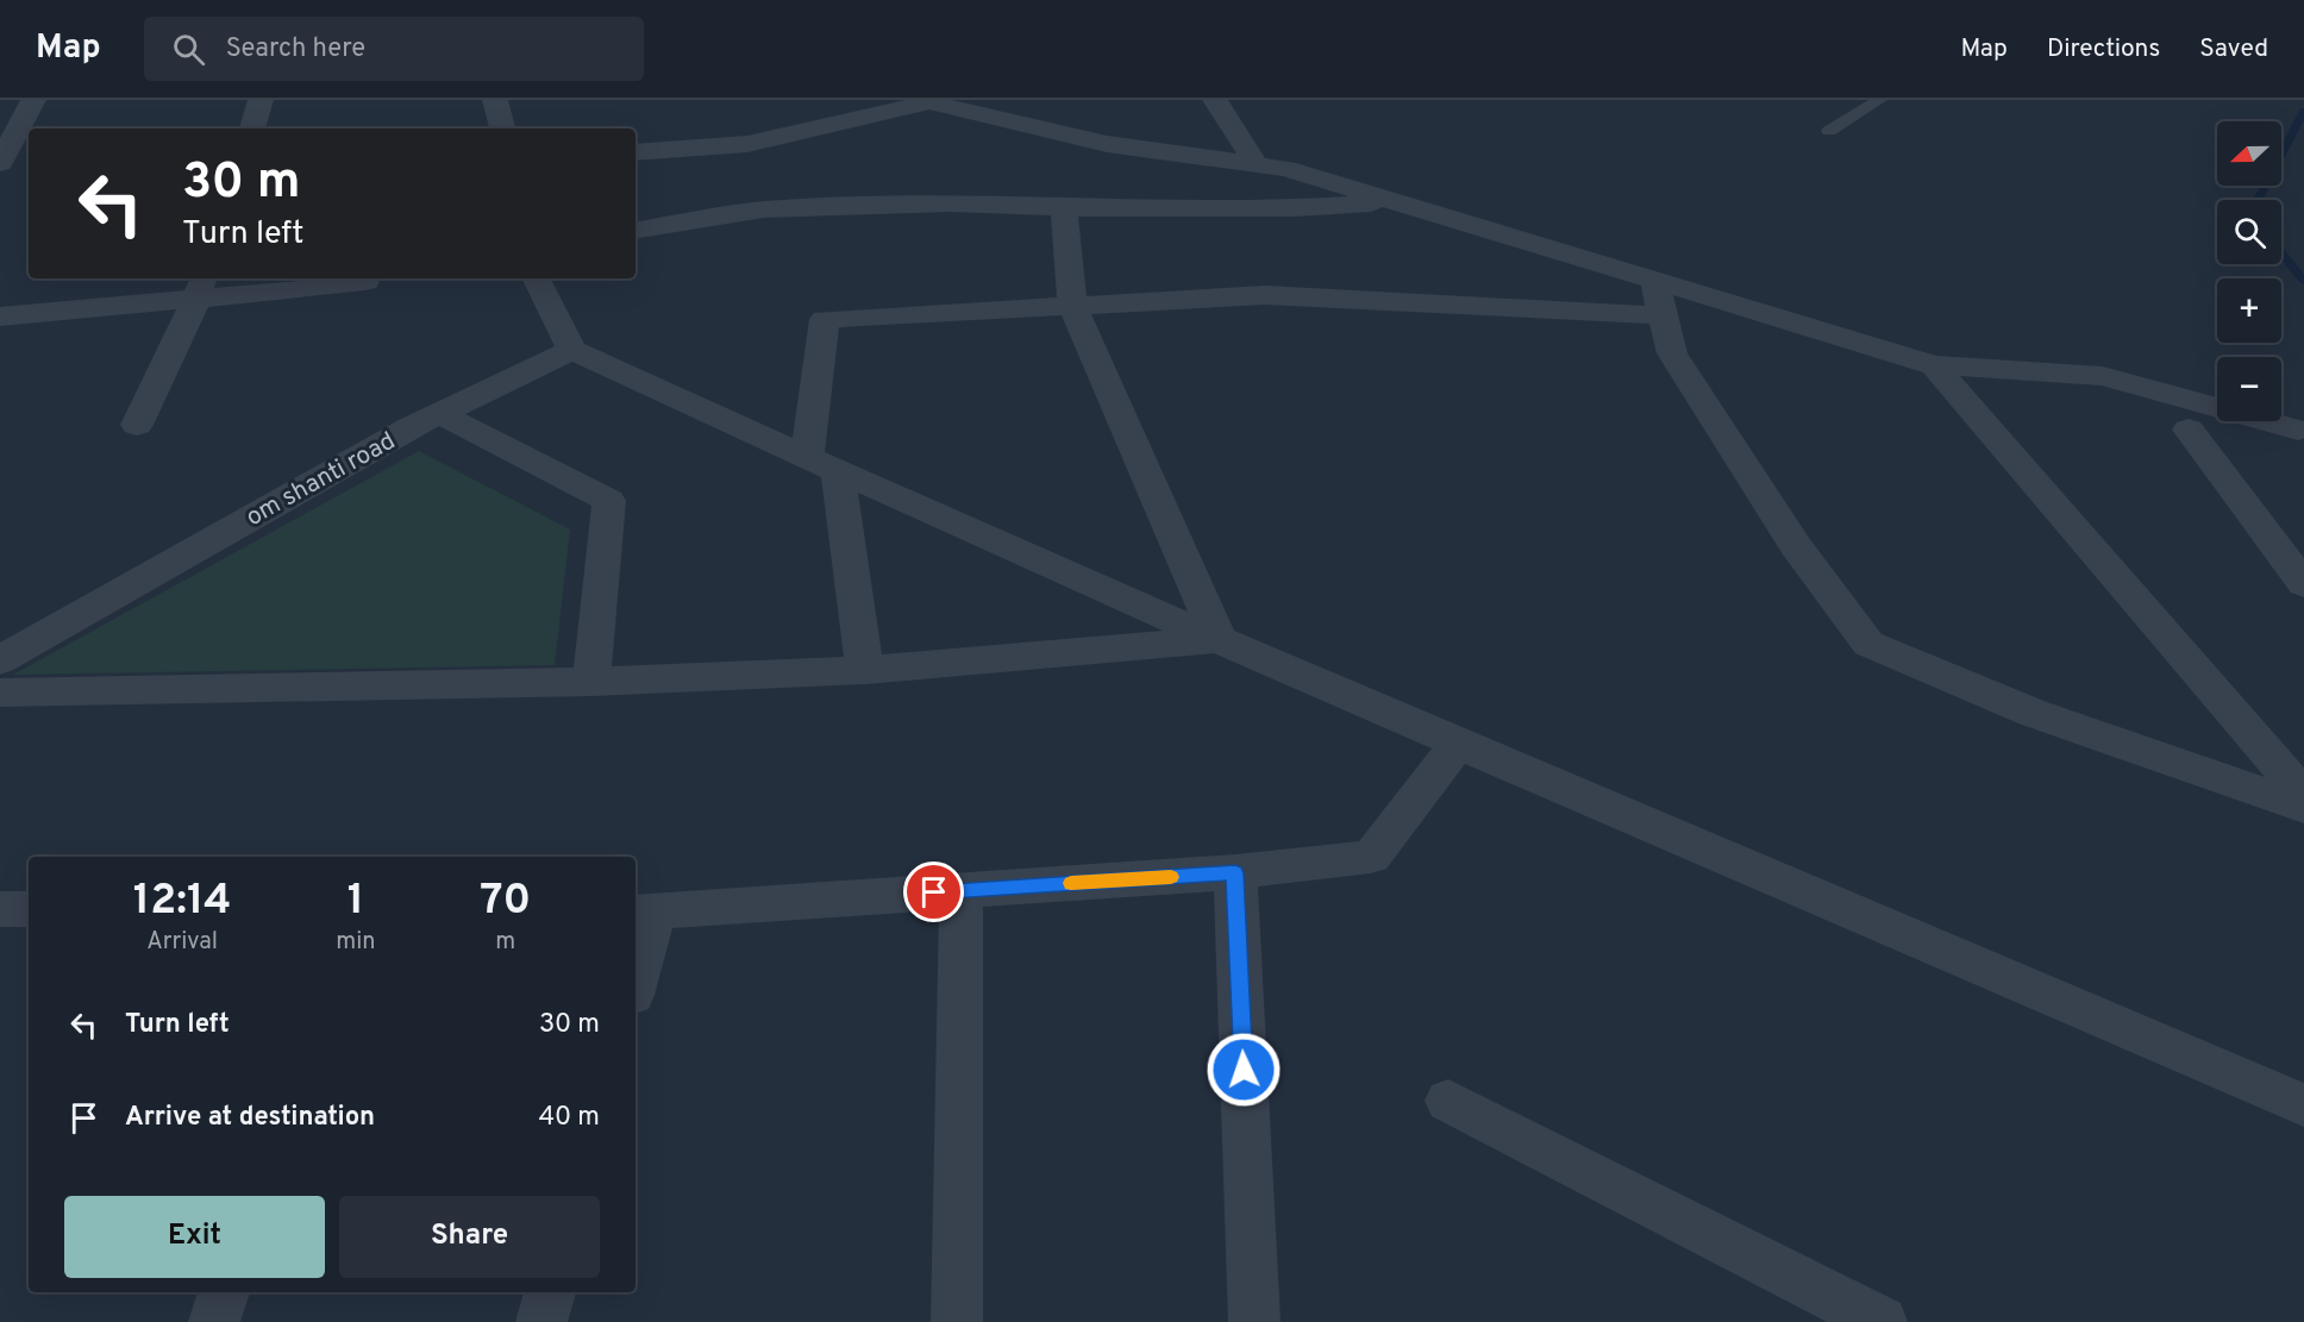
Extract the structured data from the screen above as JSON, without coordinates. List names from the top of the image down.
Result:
{
  "streets": {
    "street": ["om shanti road"]
  },
  "north": "left",
  "page": {
    "header": "Map",
    "search": "Search here",
    "nav": ["Map", "Directions", "Saved"],
    "map_buttons": ["+", "−"],
    "turn": ["30 m", "Turn left"],
    "eta": [
      "12:14",
      "Arrival",
      "1",
      "min",
      "70",
      "m"
    ],
    "list": [
      {
        "name": "Turn left",
        "value": "30 m"
      },
      {
        "name": "Arrive at destination",
        "value": "40 m"
      }
    ],
    "buttons": ["Exit", "Share"]
  }
}
